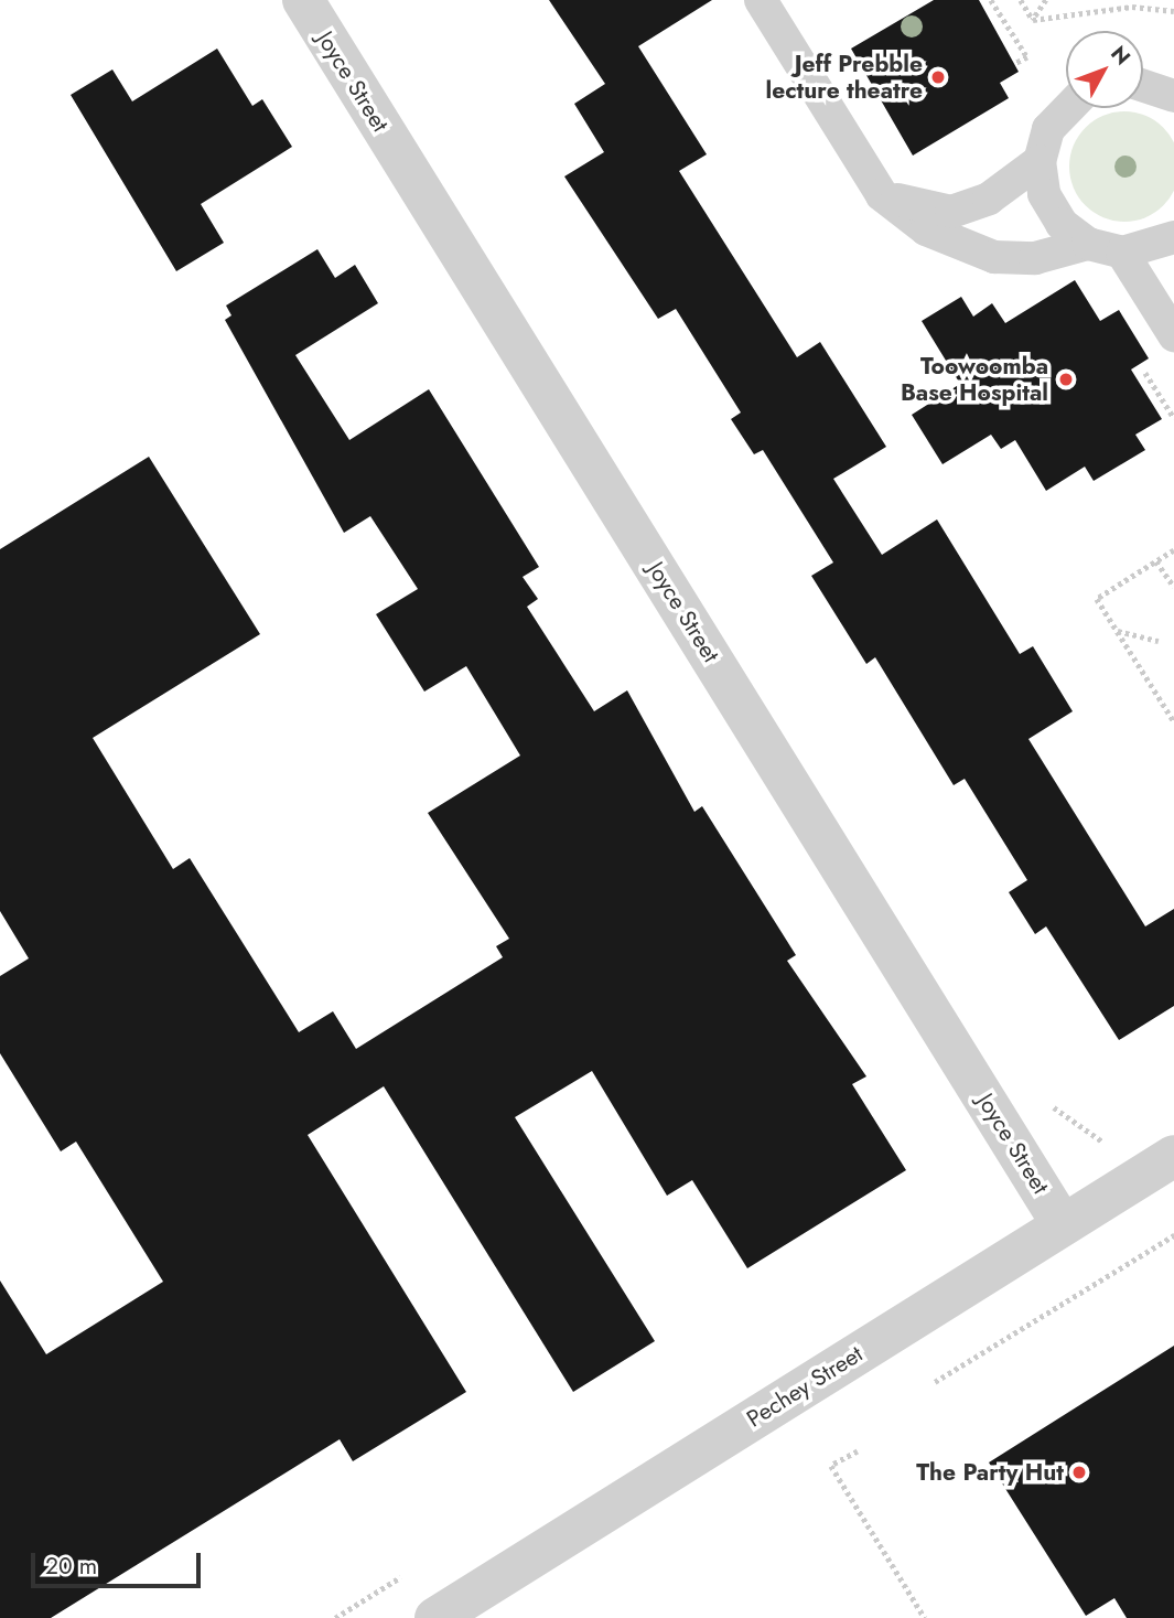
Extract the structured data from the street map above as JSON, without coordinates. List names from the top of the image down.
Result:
{
  "streets": {
    "street": ["Joyce Street", "Pechey Street"]
  },
  "crossings": [
    ["Joyce Street", "Pechey Street"]
  ],
  "places": ["Jeff Prebble lecture theatre", "Toowoomba Base Hospital", "The Party Hut"],
  "scale_bar": "20 m",
  "north": "top right"
}
